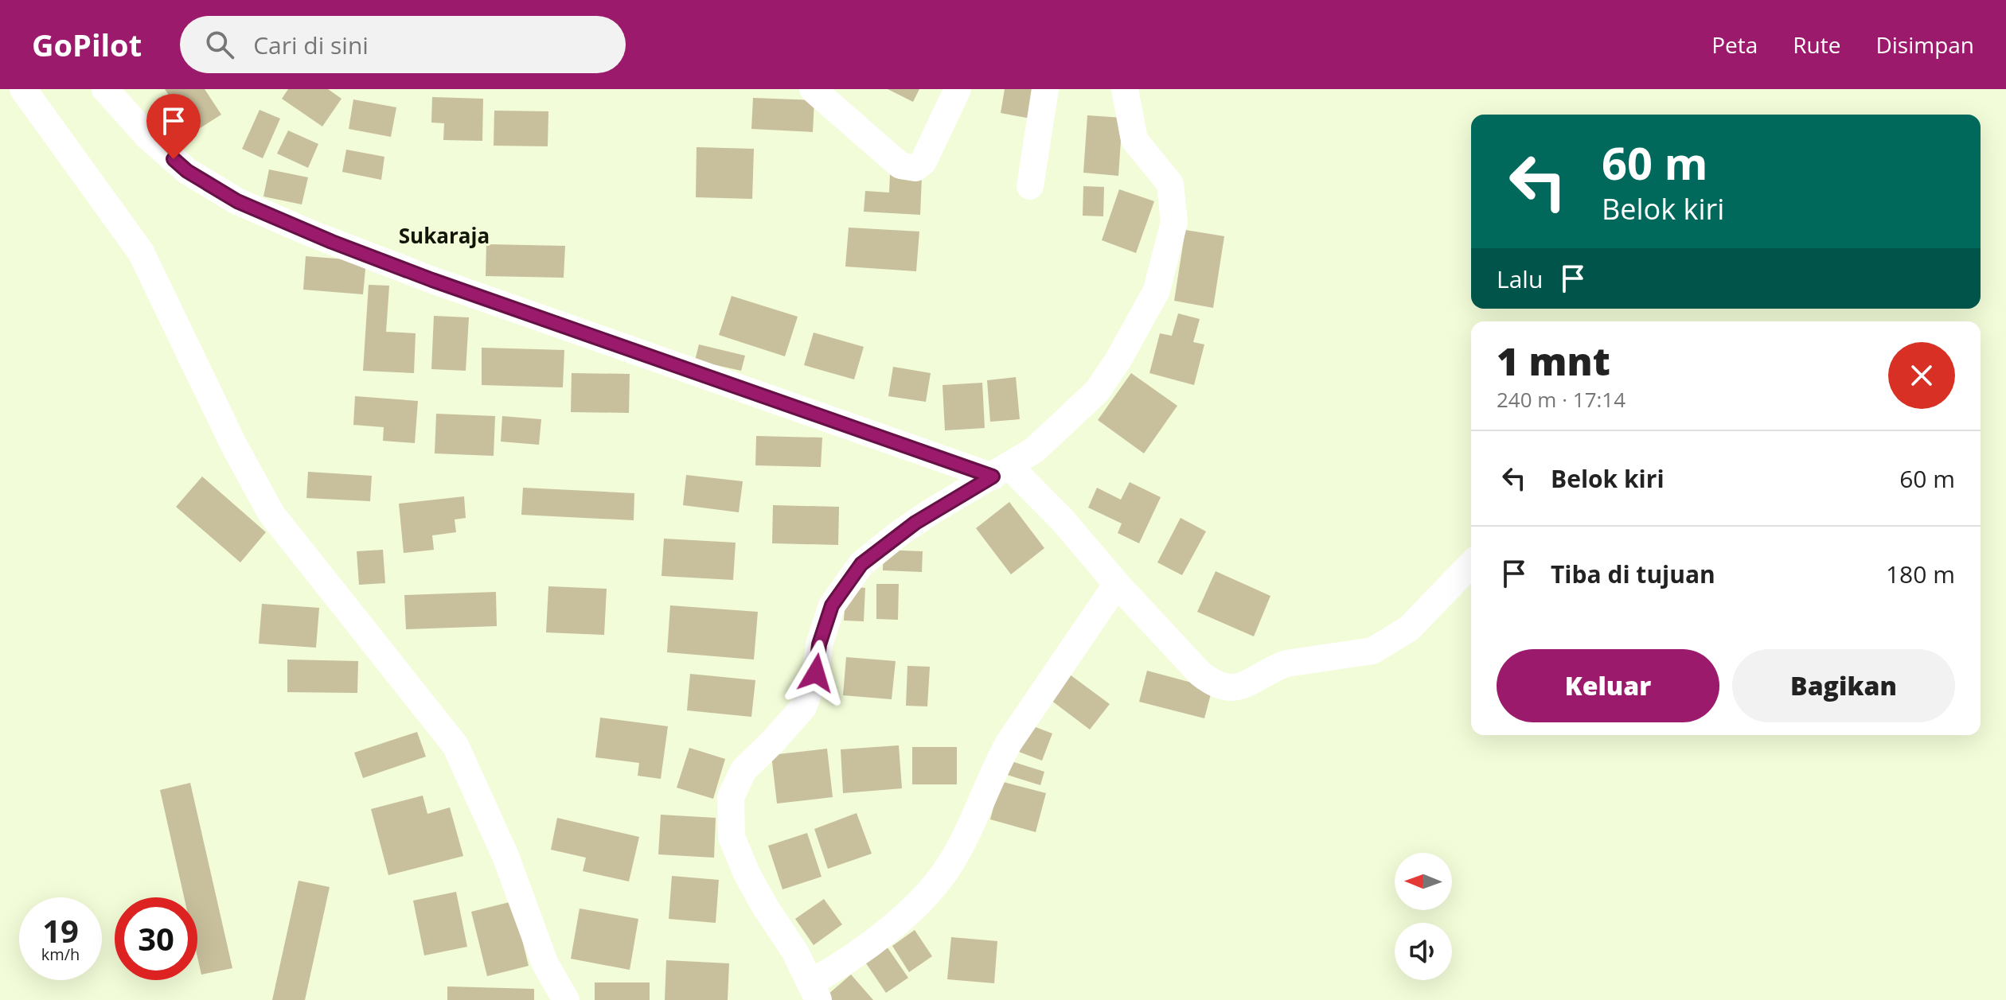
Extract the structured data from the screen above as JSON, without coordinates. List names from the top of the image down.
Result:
{
  "districts": ["Sukaraja"],
  "north": "left",
  "page": {
    "header": "GoPilot",
    "search": "Cari di sini",
    "nav": ["Peta", "Rute", "Disimpan"],
    "turn": ["60 m", "Belok kiri"],
    "then": "Lalu",
    "heading": ["1 mnt", "240 m · 17:14"],
    "list": [
      {
        "name": "Belok kiri",
        "value": "60 m"
      },
      {
        "name": "Tiba di tujuan",
        "value": "180 m"
      }
    ],
    "buttons": ["Keluar", "Bagikan"],
    "speed": "19 km/h",
    "limit": "30"
  }
}
